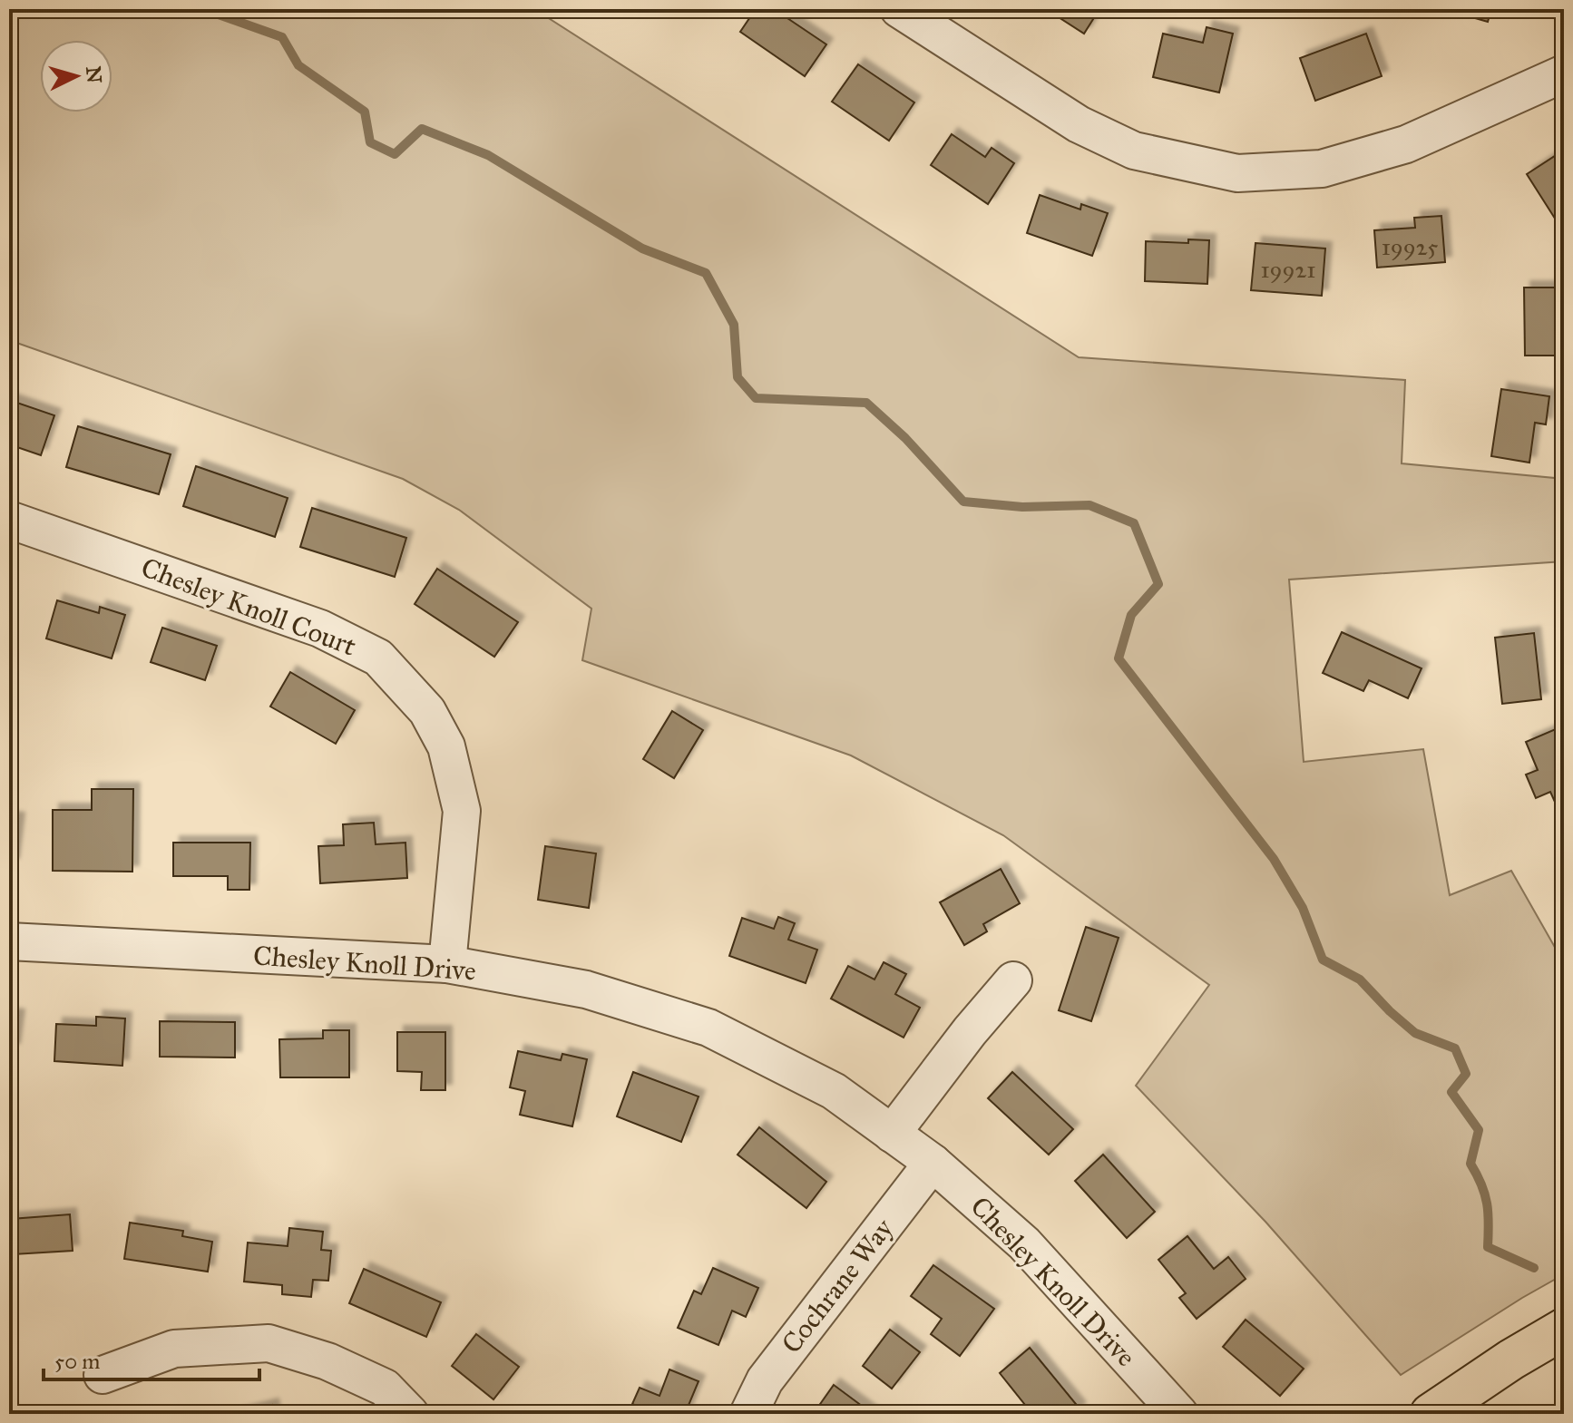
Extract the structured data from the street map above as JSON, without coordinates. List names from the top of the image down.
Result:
{
  "streets": {
    "street": ["Chesley Knoll Court", "Chesley Knoll Drive", "Cochrane Way"]
  },
  "crossings": [
    ["Chesley Knoll Court", "Chesley Knoll Drive"],
    ["Chesley Knoll Drive", "Cochrane Way"]
  ],
  "house_numbers": ["19925", "19921"],
  "scale_bar": "50 m",
  "north": "right"
}
